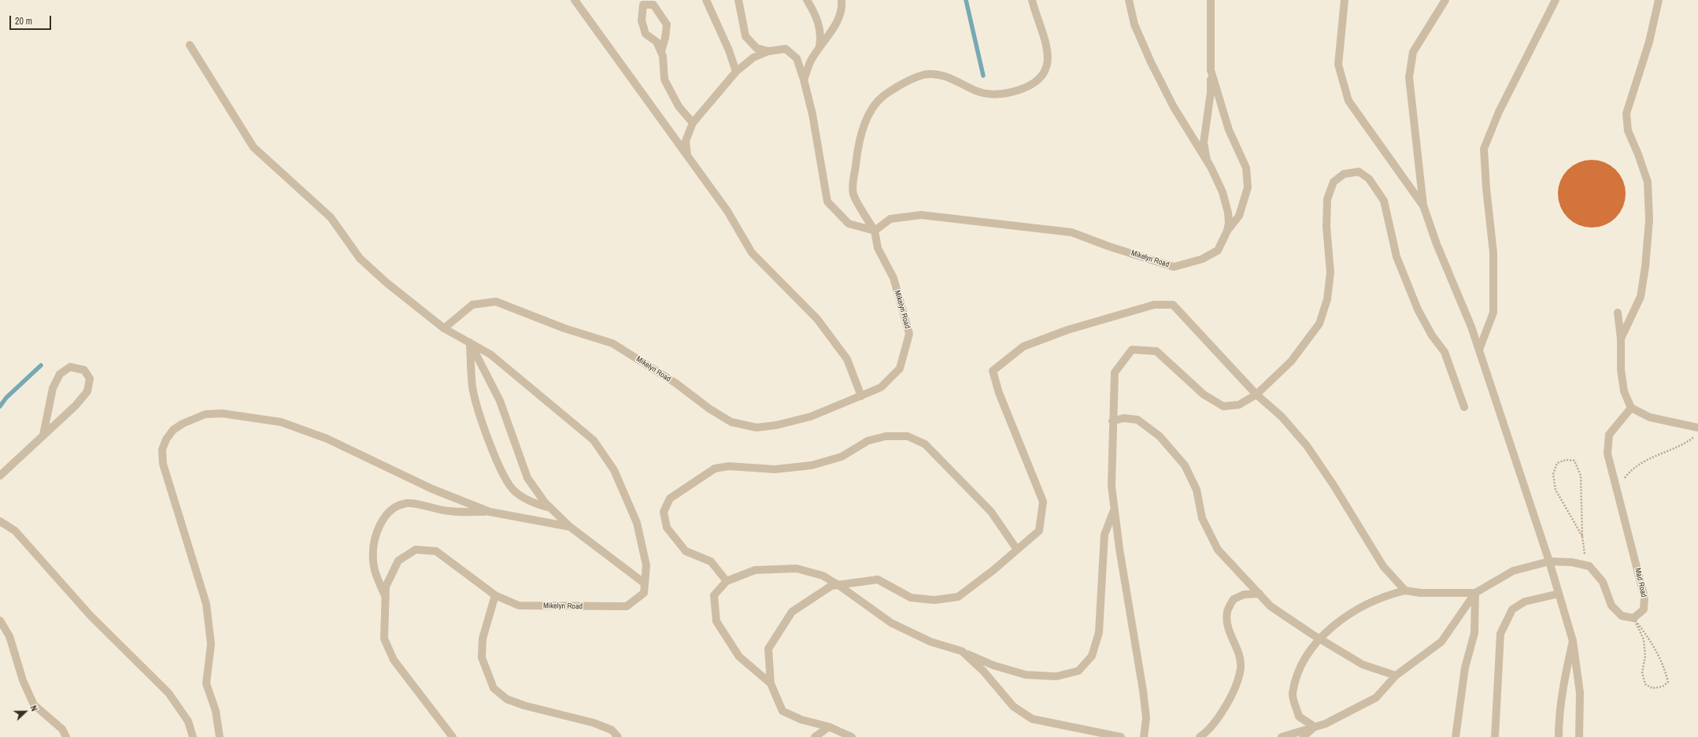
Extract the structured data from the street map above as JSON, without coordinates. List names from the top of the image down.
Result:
{
  "streets": {
    "street": ["Mikelyn Road", "Mad Road"]
  },
  "scale_bar": "20 m",
  "north": "right"
}
